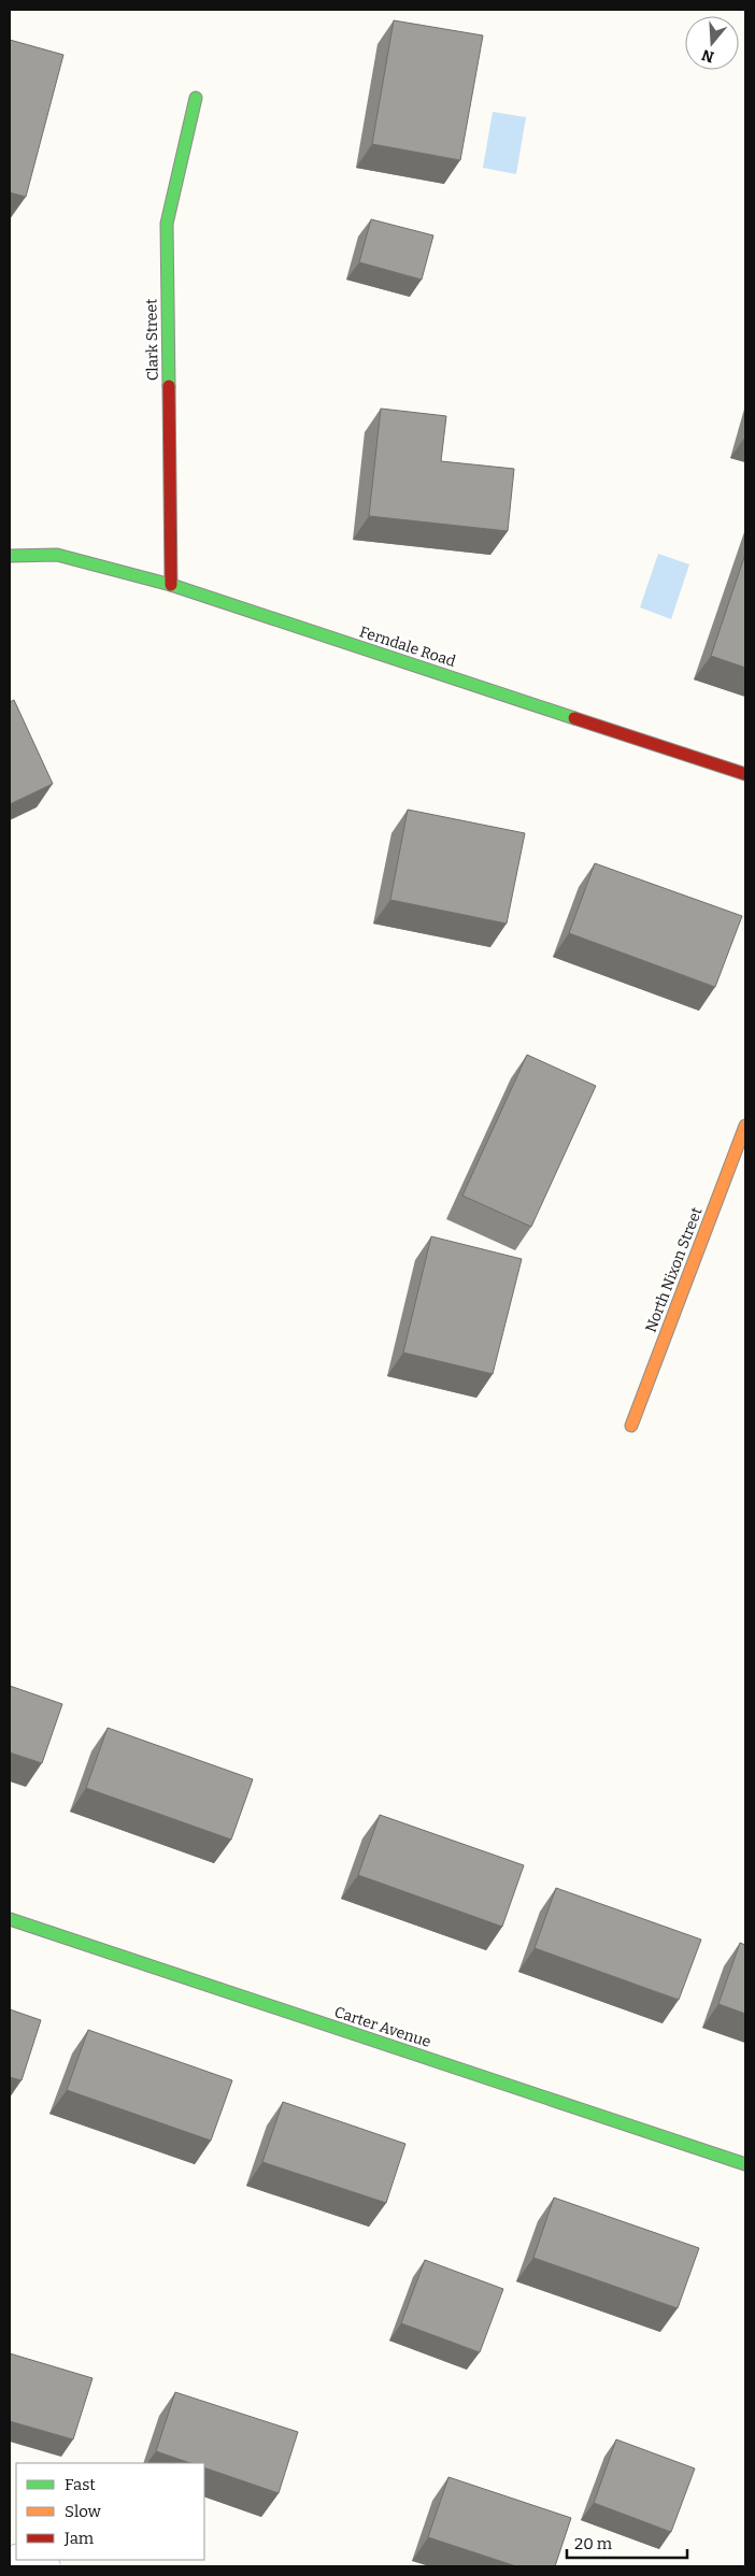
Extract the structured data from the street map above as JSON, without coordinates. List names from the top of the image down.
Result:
{
  "streets": {
    "street": [
      "Clark Street",
      "Ferndale Road",
      "North Nixon Street",
      "Carter Avenue"
    ]
  },
  "crossings": [
    ["Clark Street", "Ferndale Road"]
  ],
  "legend": ["Fast", "Slow", "Jam"],
  "scale_bar": "20 m",
  "north": "bottom"
}
